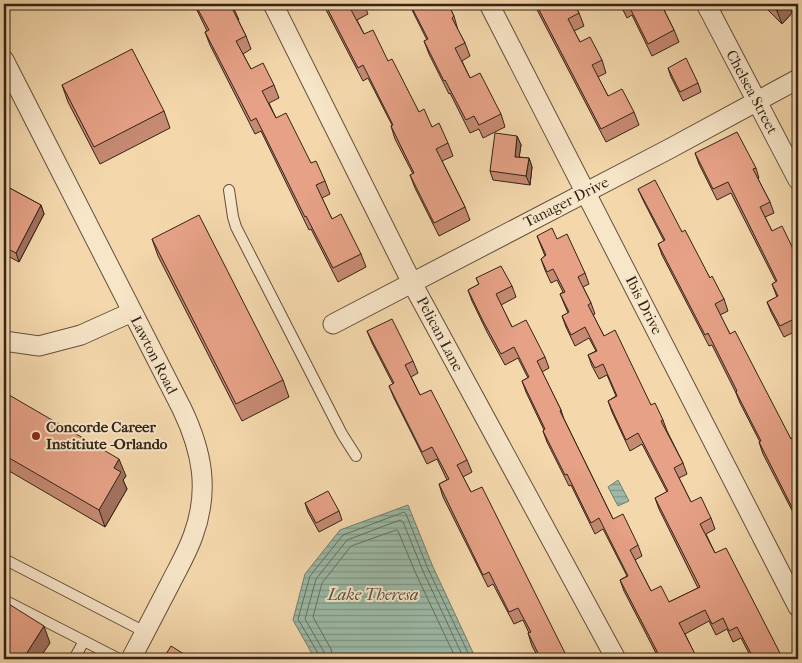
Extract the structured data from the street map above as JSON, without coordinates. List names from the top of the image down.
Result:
{
  "streets": {
    "street": [
      "Chelsea Street",
      "Tanager Drive",
      "Ibis Drive",
      "Pelican Lane",
      "Lawton Road"
    ]
  },
  "crossings": [
    ["Chelsea Street", "Tanager Drive"],
    ["Tanager Drive", "Ibis Drive"],
    ["Tanager Drive", "Pelican Lane"]
  ],
  "water": ["Lake Theresa"],
  "places": ["Concorde Career Institiute -Orlando"]
}
